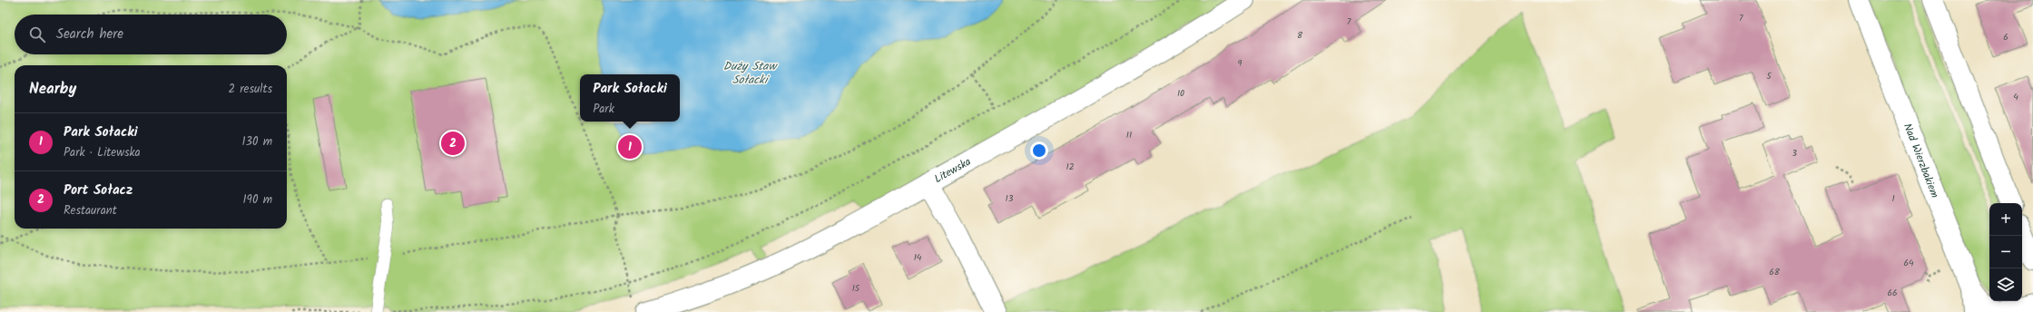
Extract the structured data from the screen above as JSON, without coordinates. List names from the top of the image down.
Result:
{
  "streets": {
    "street": ["Nad Wierzbakiem", "Litewska"]
  },
  "water": ["Duży Staw Sołacki"],
  "house_numbers": [
    "7",
    "7",
    "8",
    "6",
    "9",
    "5",
    "10",
    "4",
    "11",
    "3",
    "12",
    "13",
    "1",
    "14",
    "64",
    "68",
    "15",
    "66"
  ],
  "page": {
    "search": "Search here",
    "heading": ["Nearby", "2 results"],
    "popup": ["Park Sołacki", "Park"],
    "list": [
      {
        "mark": "1",
        "name": "Park Sołacki",
        "note": "Park · Litewska",
        "value": "130 m"
      },
      {
        "mark": "2",
        "name": "Port Sołacz",
        "note": "Restaurant",
        "value": "190 m"
      }
    ],
    "pins": ["2", "1"],
    "map_buttons": ["+", "−"]
  }
}
